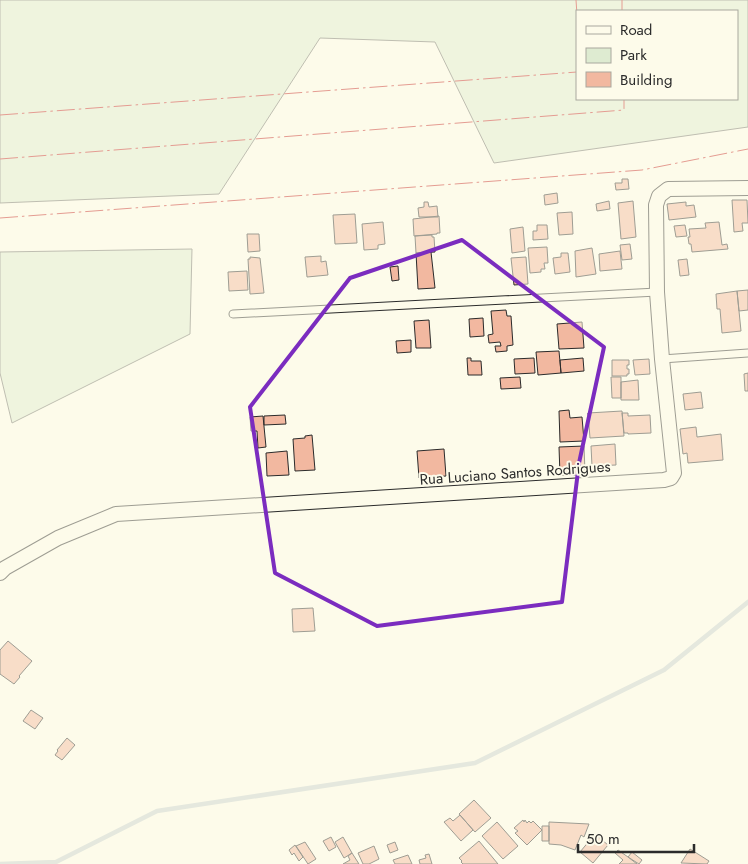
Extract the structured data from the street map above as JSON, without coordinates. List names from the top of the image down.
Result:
{
  "streets": {
    "street": ["Rua Luciano Santos Rodrigues"]
  },
  "legend": ["Road", "Park", "Building"],
  "scale_bar": "50 m"
}
